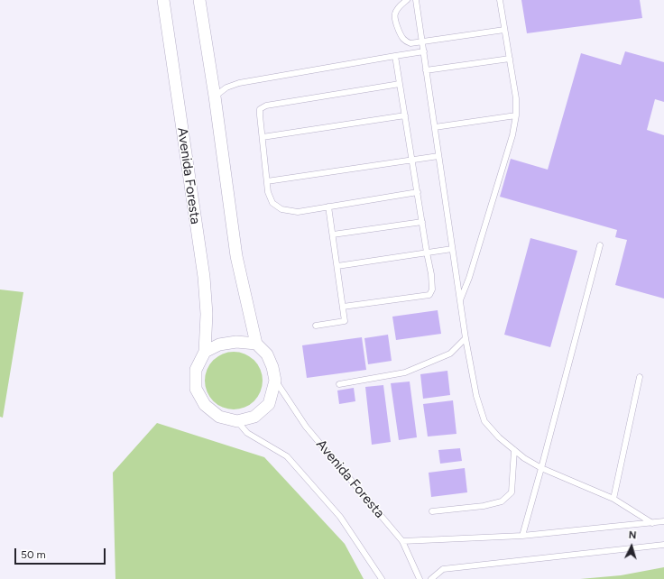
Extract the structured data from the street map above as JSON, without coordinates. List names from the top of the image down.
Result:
{
  "streets": {
    "street": ["Avenida Foresta"]
  },
  "scale_bar": "50 m",
  "north": "top"
}
